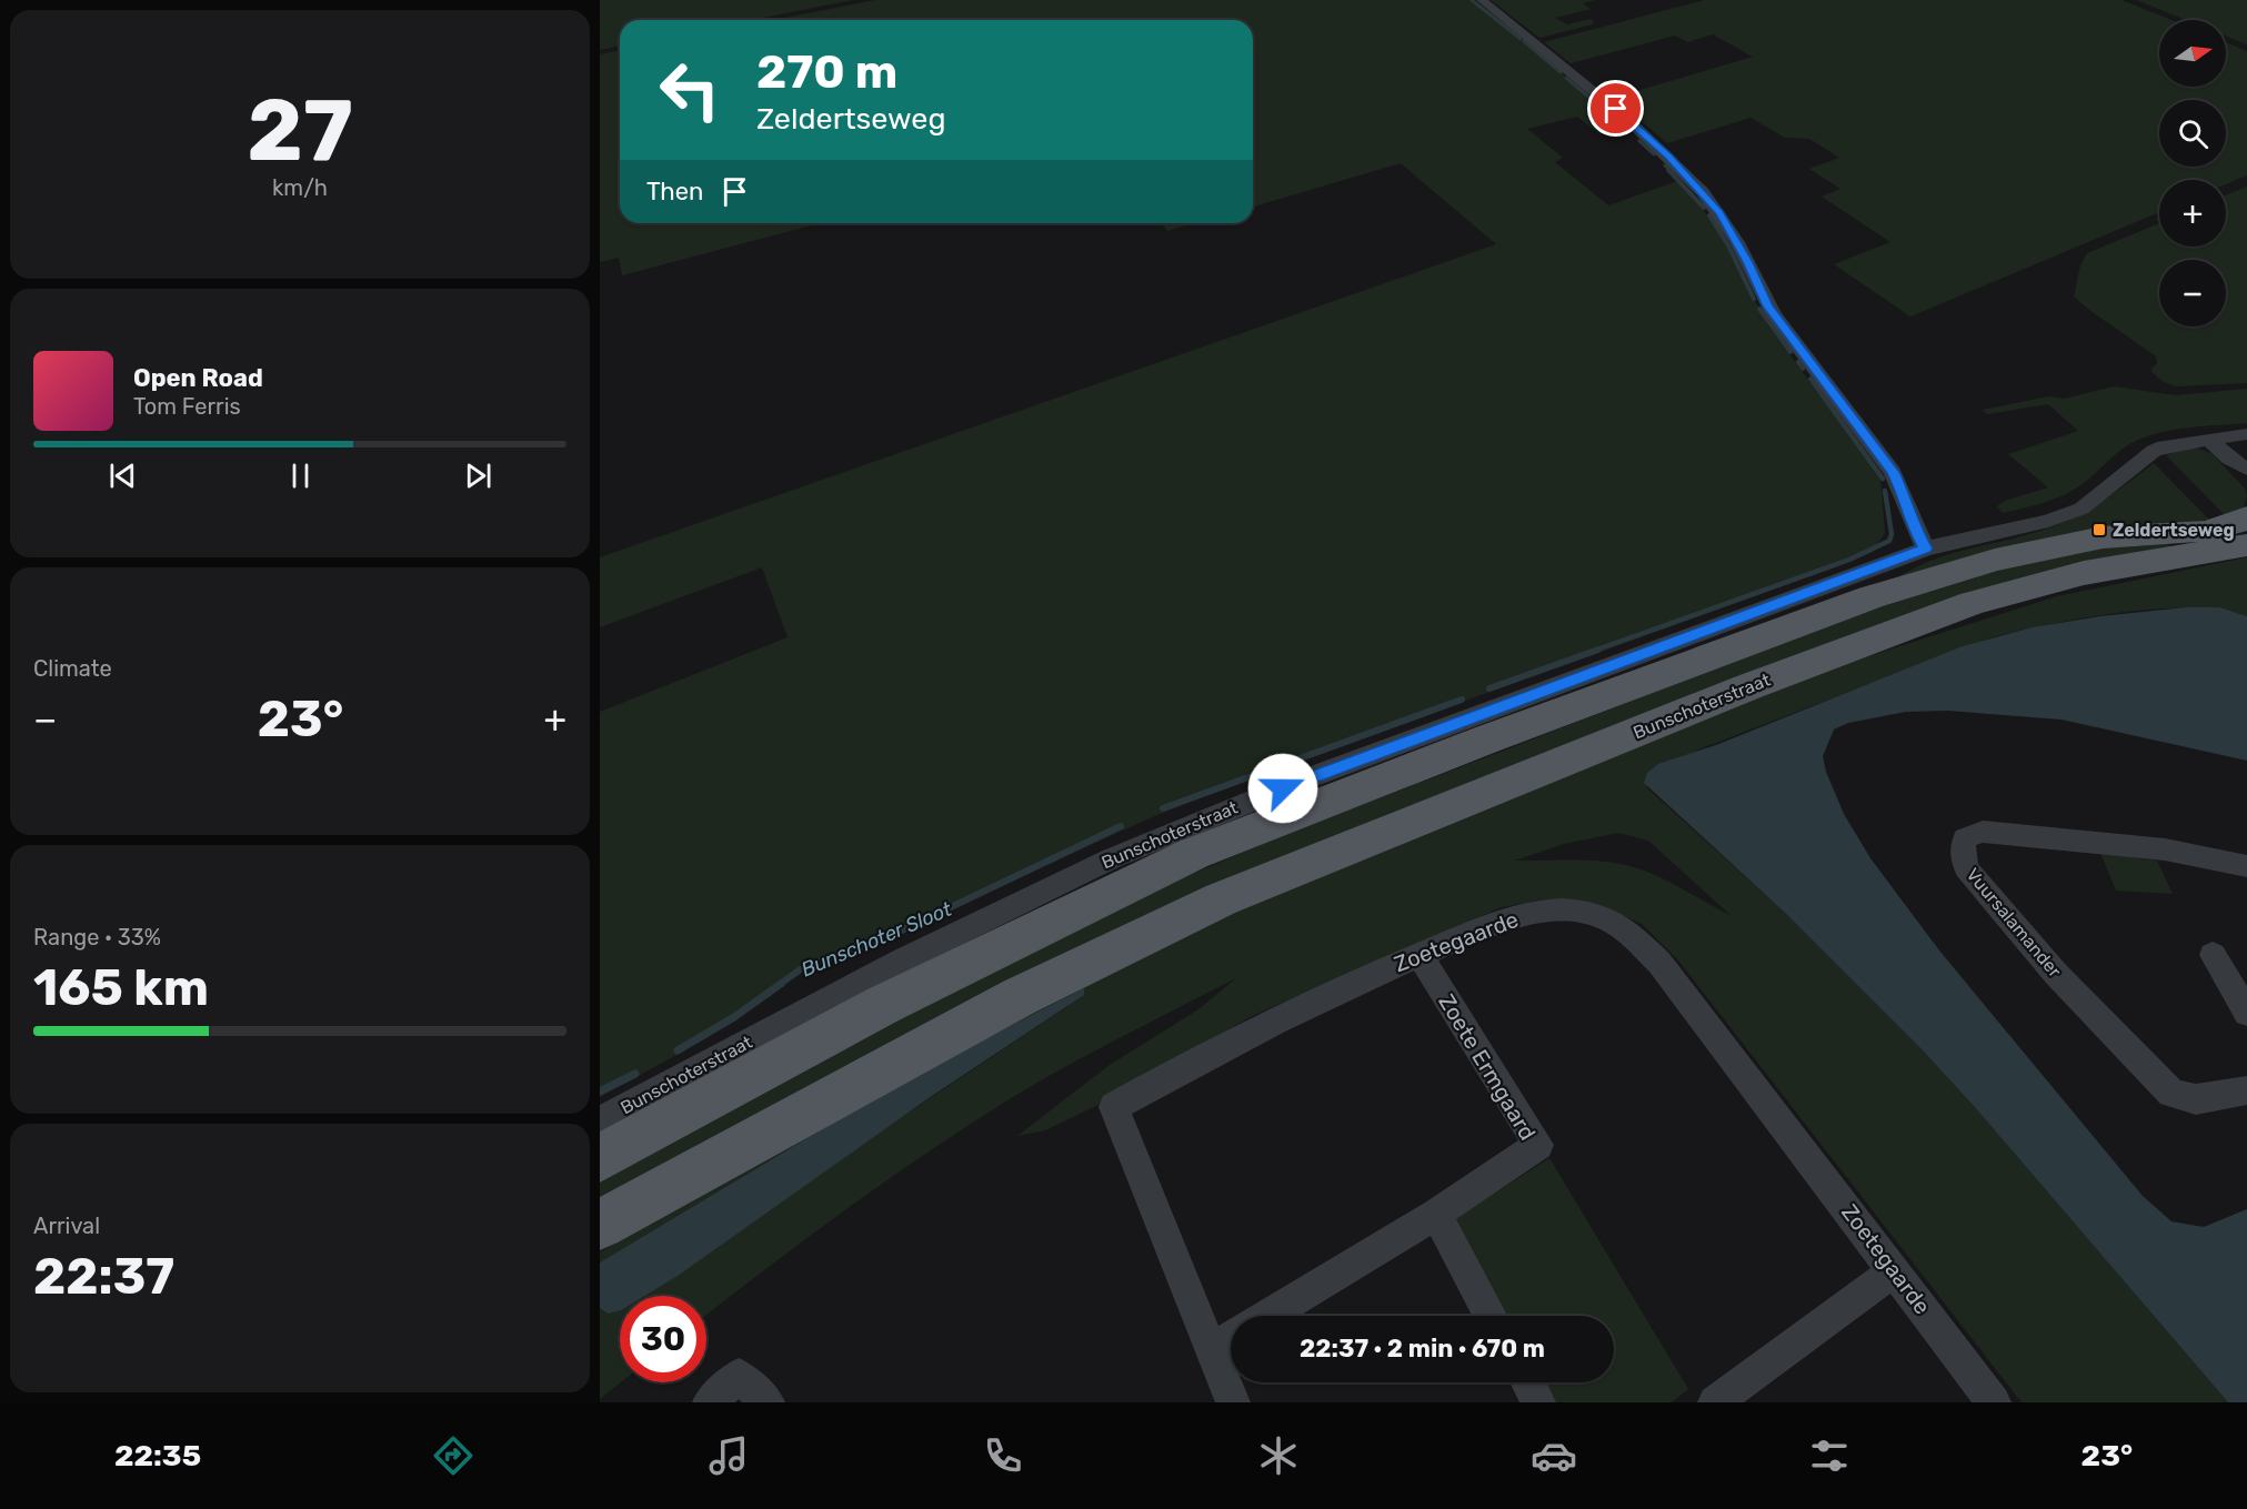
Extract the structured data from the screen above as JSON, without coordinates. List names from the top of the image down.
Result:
{
  "streets": {
    "main road": ["Bunschoterstraat"],
    "street": ["Vuursalamander", "Zoetegaarde", "Zoete Ermgaard"]
  },
  "crossings": [
    ["Zoetegaarde", "Zoete Ermgaard"]
  ],
  "water": ["Bunschoter Sloot"],
  "places": {
    "transit": ["Zeldertseweg"]
  },
  "north": "right",
  "page": {
    "tile": [
      ["27", "km/h"],
      "Climate",
      ["Range · 33%", "165 km"],
      ["Arrival", "22:37"]
    ],
    "map_buttons": ["+", "−"],
    "turn": ["270 m", "Zeldertseweg"],
    "then": "Then",
    "song": ["Open Road", "Tom Ferris"],
    "heat": ["−", "23°", "+"],
    "limit": "30",
    "trip": "22:37 · 2 min · 670 m",
    "tabs": ["22:35", "23°"]
  }
}
